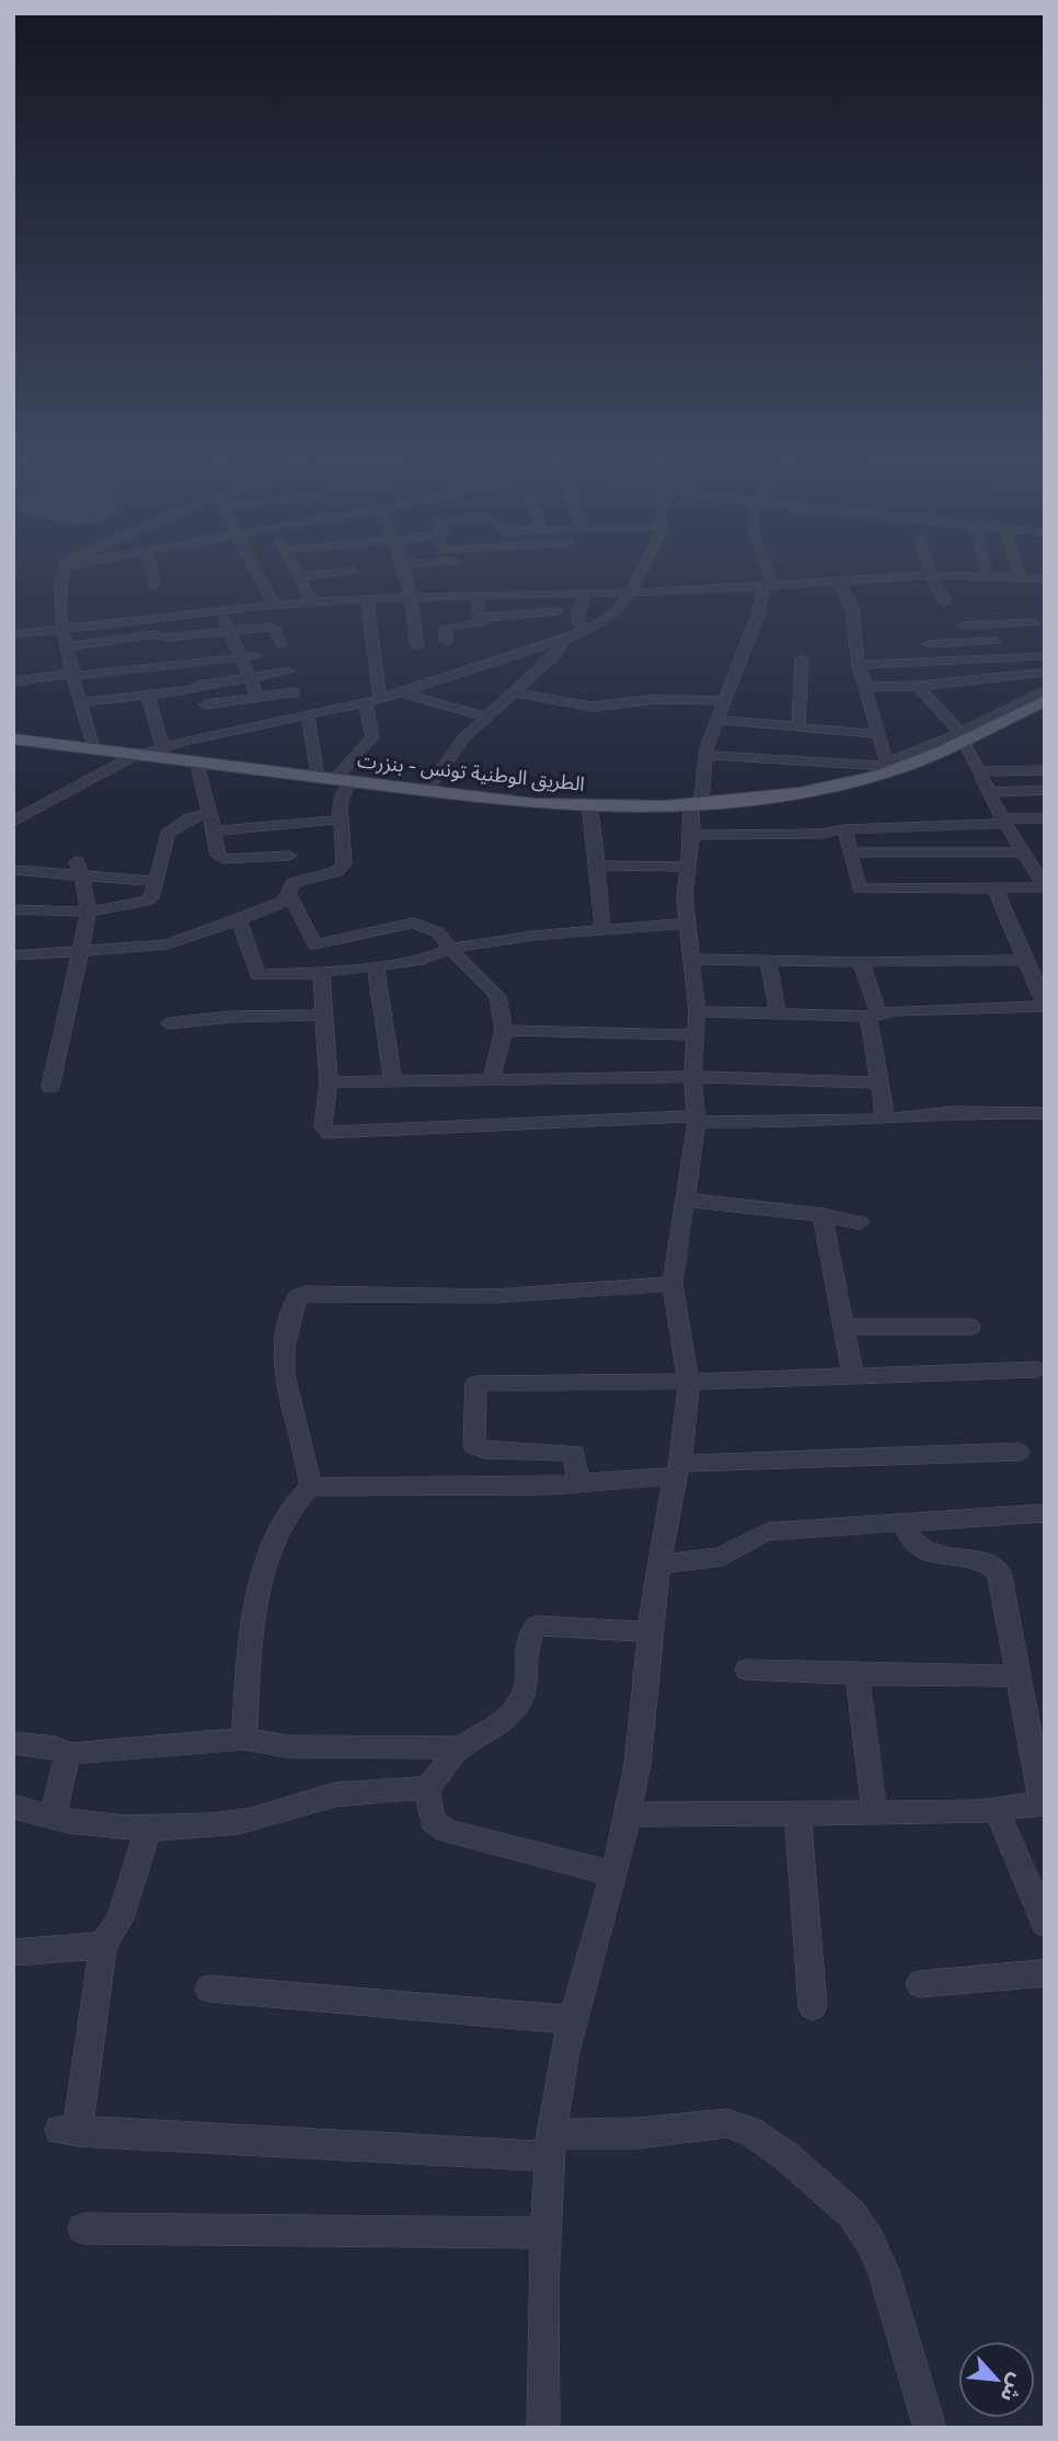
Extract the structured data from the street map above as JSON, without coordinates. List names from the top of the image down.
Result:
{
  "streets": {
    "main road": ["الطريق الوطنية تونس - بنزرت"]
  },
  "north": "bottom right"
}
